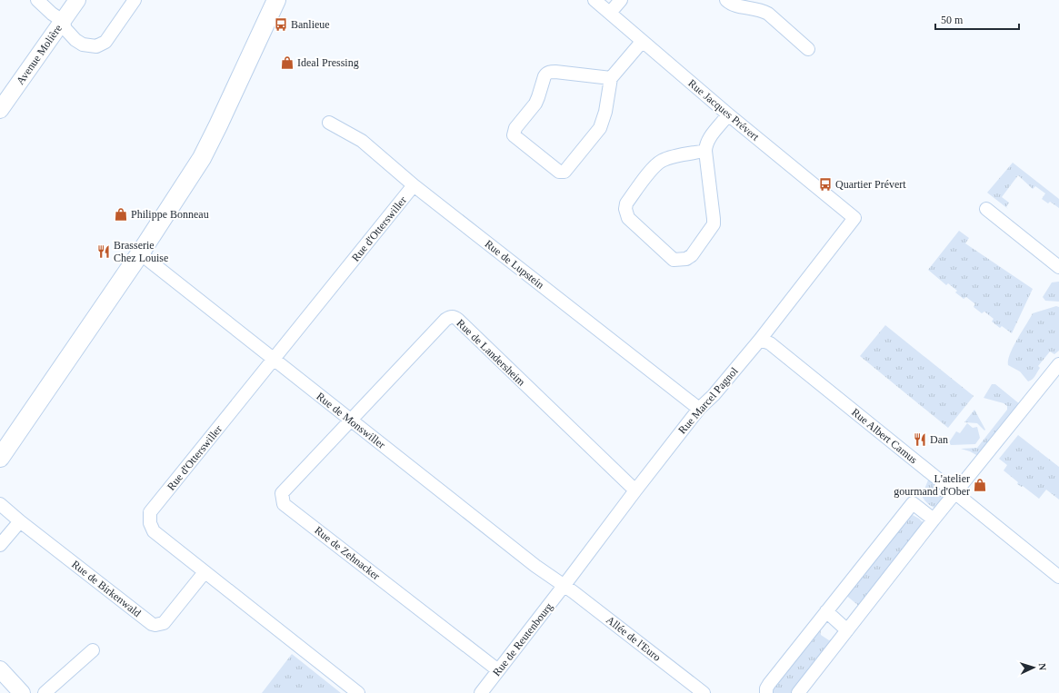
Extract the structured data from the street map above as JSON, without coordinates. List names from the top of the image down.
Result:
{
  "streets": {
    "street": [
      "Avenue Molière",
      "Rue Jacques Prévert",
      "Rue d'Otterswiller",
      "Rue de Lupstein",
      "Rue de Landersheim",
      "Rue Marcel Pagnol",
      "Rue de Monswiller",
      "Rue Albert Camus",
      "Rue de Zehnacker",
      "Rue de Birkenwald",
      "Allée de l'Euro",
      "Rue de Reutenbourg"
    ]
  },
  "crossings": [
    ["Rue Jacques Prévert", "Rue Marcel Pagnol"],
    ["Rue d'Otterswiller", "Rue de Lupstein"],
    ["Rue d'Otterswiller", "Rue de Monswiller"],
    ["Rue d'Otterswiller", "Rue de Birkenwald"],
    ["Rue de Lupstein", "Rue Marcel Pagnol"],
    ["Rue de Landersheim", "Rue Marcel Pagnol"],
    ["Rue de Landersheim", "Rue de Monswiller"],
    ["Rue de Landersheim", "Rue de Zehnacker"],
    ["Rue Marcel Pagnol", "Rue de Monswiller"],
    ["Rue Marcel Pagnol", "Rue Albert Camus"],
    ["Rue Marcel Pagnol", "Allée de l'Euro"],
    ["Rue Marcel Pagnol", "Rue de Reutenbourg"],
    ["Rue de Monswiller", "Rue de Zehnacker"],
    ["Rue de Monswiller", "Allée de l'Euro"],
    ["Rue de Monswiller", "Rue de Reutenbourg"],
    ["Rue de Zehnacker", "Rue de Reutenbourg"],
    ["Allée de l'Euro", "Rue de Reutenbourg"]
  ],
  "places": {
    "bus stop": ["Banlieue", "Quartier Prévert"],
    "shop": ["Ideal Pressing", "Philippe Bonneau", "L'atelier gourmand d'Ober"],
    "restaurant": ["Brasserie Chez Louise", "Dan"]
  },
  "scale_bar": "50 m",
  "north": "right"
}
